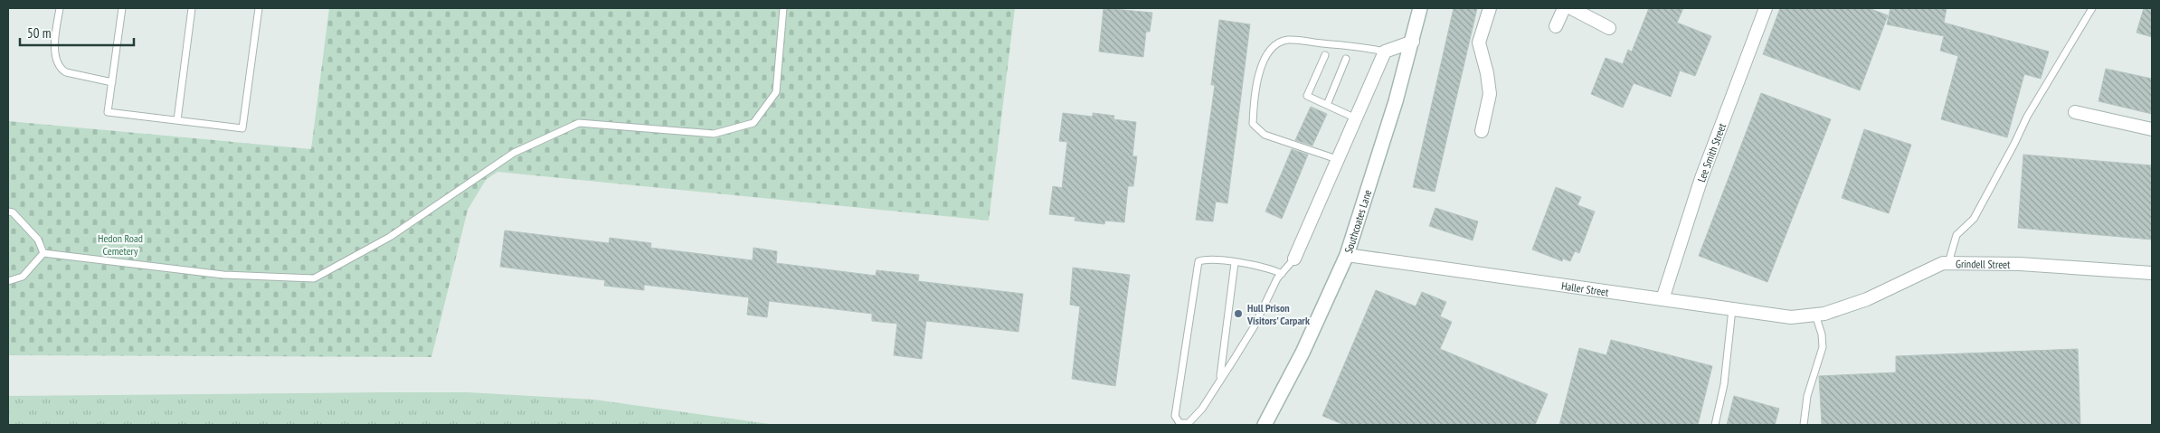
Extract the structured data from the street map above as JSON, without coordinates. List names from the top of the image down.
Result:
{
  "streets": {
    "street": [
      "Lee Smith Street",
      "Southcoates Lane",
      "Grindell Street",
      "Haller Street"
    ]
  },
  "crossings": [
    ["Lee Smith Street", "Haller Street"],
    ["Southcoates Lane", "Haller Street"],
    ["Grindell Street", "Haller Street"]
  ],
  "parks": ["Hedon Road Cemetery"],
  "places": ["Hull Prison Visitors' Carpark"],
  "scale_bar": "50 m"
}
